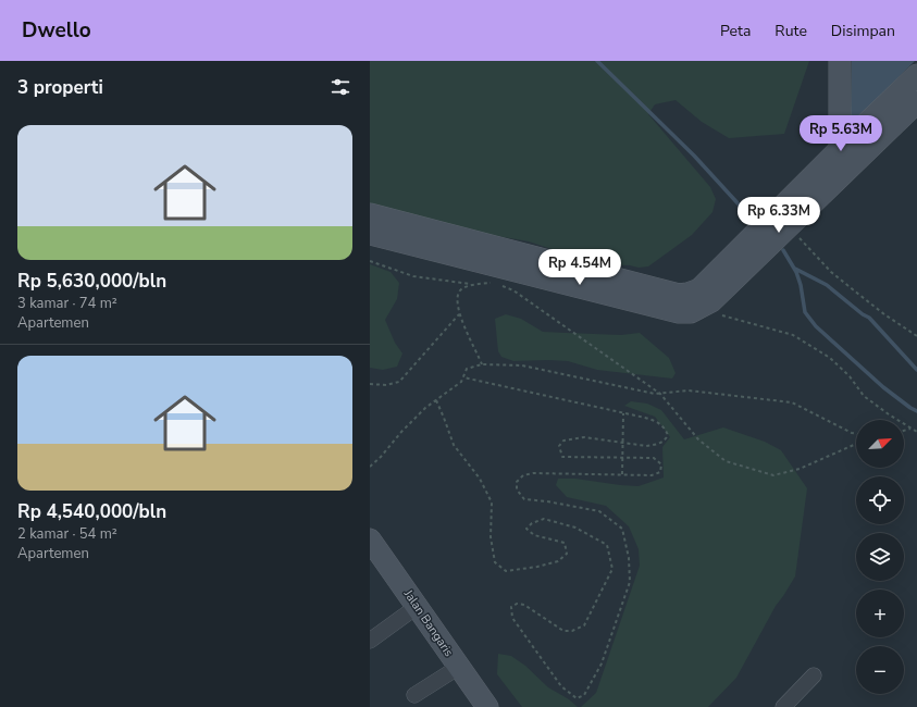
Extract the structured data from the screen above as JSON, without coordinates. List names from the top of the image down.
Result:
{
  "streets": {
    "main road": ["Jalan Bangaris"]
  },
  "north": "top right",
  "page": {
    "header": "Dwello",
    "nav": ["Peta", "Rute", "Disimpan"],
    "heading": "3 properti",
    "list": [
      {
        "name": "Rp 5,630,000/bln",
        "note": "3 kamar · 74 m² · Apartemen"
      },
      {
        "name": "Rp 4,540,000/bln",
        "note": "2 kamar · 54 m² · Apartemen"
      }
    ],
    "price": ["Rp 5.63M", "Rp 6.33M", "Rp 4.54M"],
    "map_buttons": ["+", "−"]
  }
}
